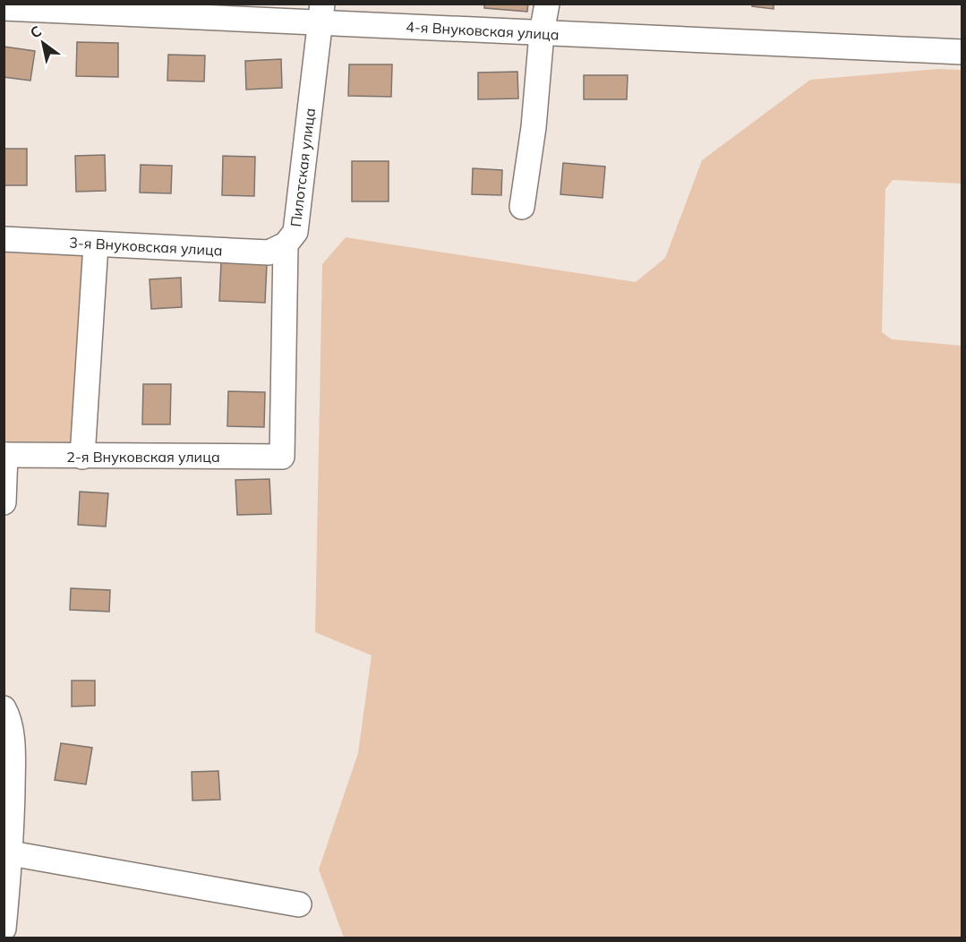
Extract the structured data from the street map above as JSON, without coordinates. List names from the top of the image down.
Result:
{
  "streets": {
    "street": [
      "4-я Внуковская улица",
      "Пилотская улица",
      "3-я Внуковская улица",
      "2-я Внуковская улица"
    ]
  },
  "crossings": [
    ["4-я Внуковская улица", "Пилотская улица"],
    ["Пилотская улица", "3-я Внуковская улица"],
    ["Пилотская улица", "2-я Внуковская улица"]
  ],
  "north": "top left"
}
